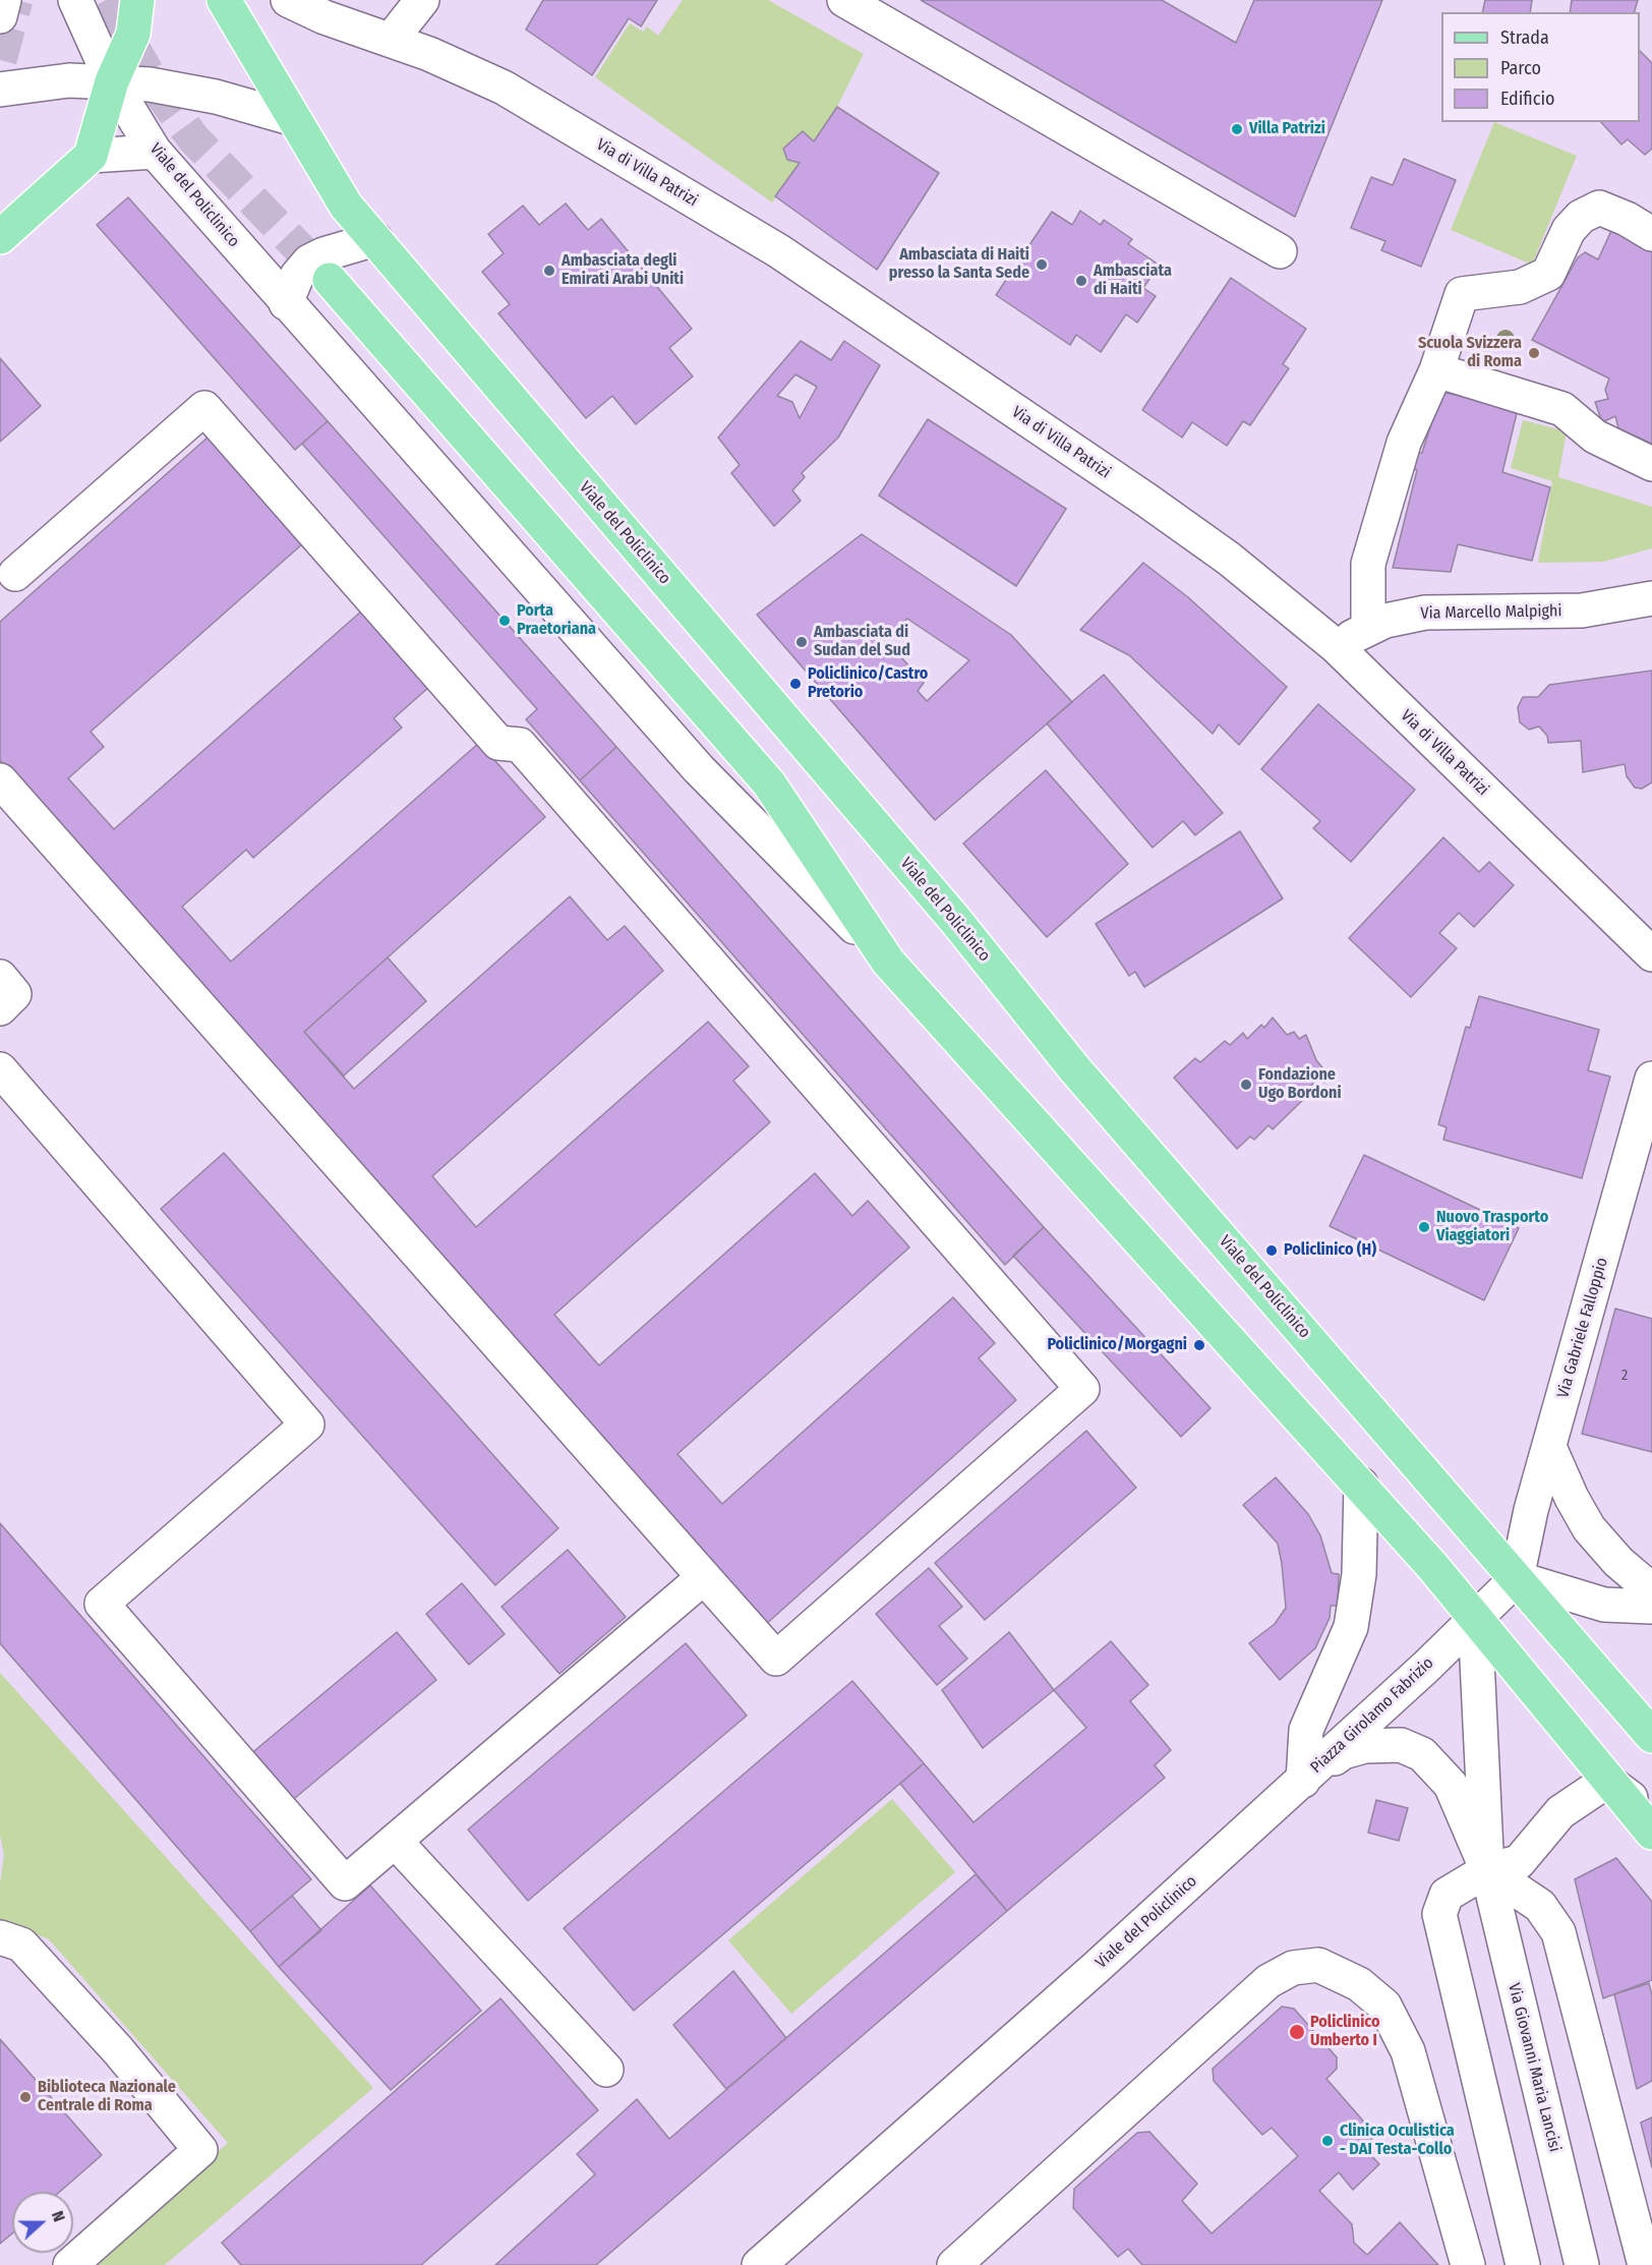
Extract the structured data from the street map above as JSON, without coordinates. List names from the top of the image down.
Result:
{
  "streets": {
    "main road": ["Viale del Policlinico"],
    "street": [
      "Via di Villa Patrizi",
      "Via Marcello Malpighi",
      "Via Gabriele Falloppio",
      "Piazza Girolamo Fabrizio",
      "Via Giovanni Maria Lancisi"
    ]
  },
  "crossings": [
    ["Via di Villa Patrizi", "Via Marcello Malpighi"],
    ["Viale del Policlinico", "Via Gabriele Falloppio"],
    ["Viale del Policlinico", "Piazza Girolamo Fabrizio"],
    ["Via Gabriele Falloppio", "Piazza Girolamo Fabrizio"],
    ["Piazza Girolamo Fabrizio", "Via Giovanni Maria Lancisi"]
  ],
  "places": [
    "Villa Patrizi",
    "Ambasciata di Haiti presso la Santa Sede",
    "Ambasciata degli Emirati Arabi Uniti",
    "Ambasciata di Haiti",
    "Scuola Svizzera di Roma",
    "Porta Praetoriana",
    "Ambasciata di Sudan del Sud",
    "Policlinico/Castro Pretorio",
    "Fondazione Ugo Bordoni",
    "Nuovo Trasporto Viaggiatori",
    "Policlinico (H)",
    "Policlinico/Morgagni",
    "Policlinico Umberto I",
    "Biblioteca Nazionale Centrale di Roma",
    "Clinica Oculistica - DAI Testa-Collo"
  ],
  "house_numbers": ["2"],
  "legend": ["Strada", "Parco", "Edificio"],
  "north": "right"
}
